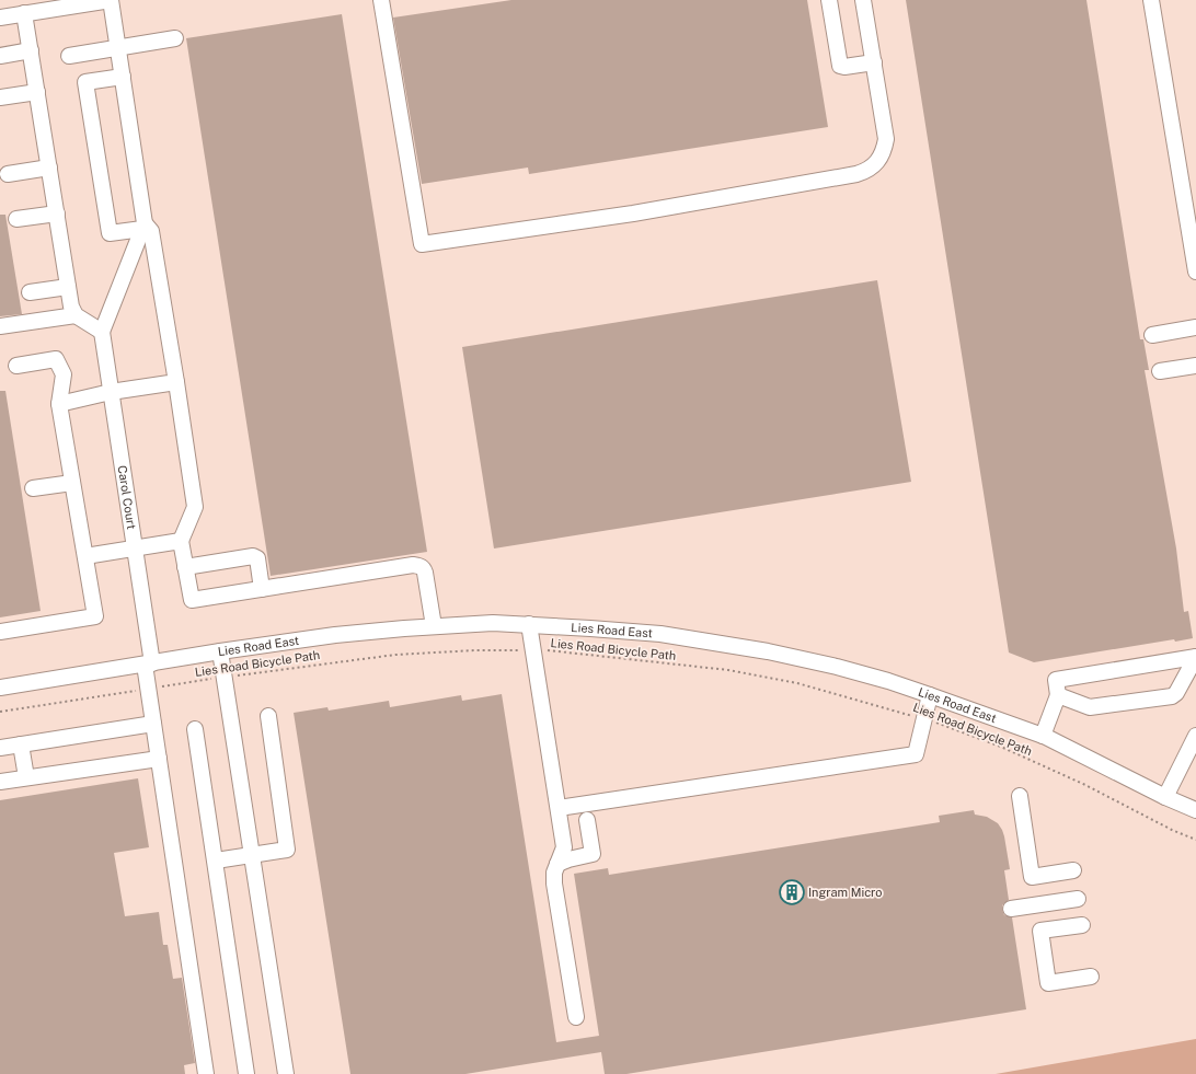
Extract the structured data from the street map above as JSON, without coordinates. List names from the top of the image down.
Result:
{
  "streets": {
    "street": ["Carol Court", "Lies Road East"],
    "path": ["Lies Road Bicycle Path"]
  },
  "crossings": [
    ["Carol Court", "Lies Road East"],
    ["Carol Court", "Lies Road Bicycle Path"]
  ],
  "places": {
    "building": ["Ingram Micro"]
  }
}
